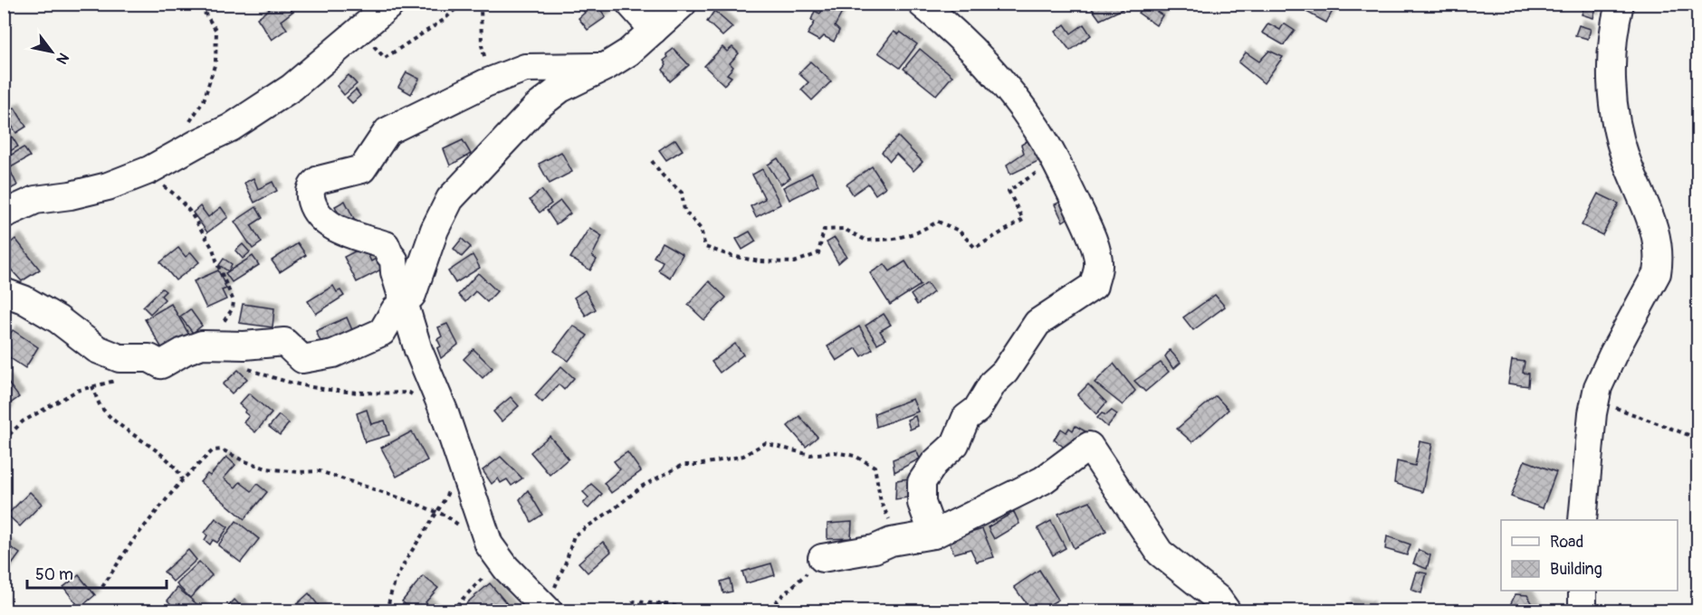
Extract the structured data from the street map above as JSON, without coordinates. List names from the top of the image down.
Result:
{
  "legend": ["Road", "Building"],
  "scale_bar": "50 m",
  "north": "bottom right"
}
